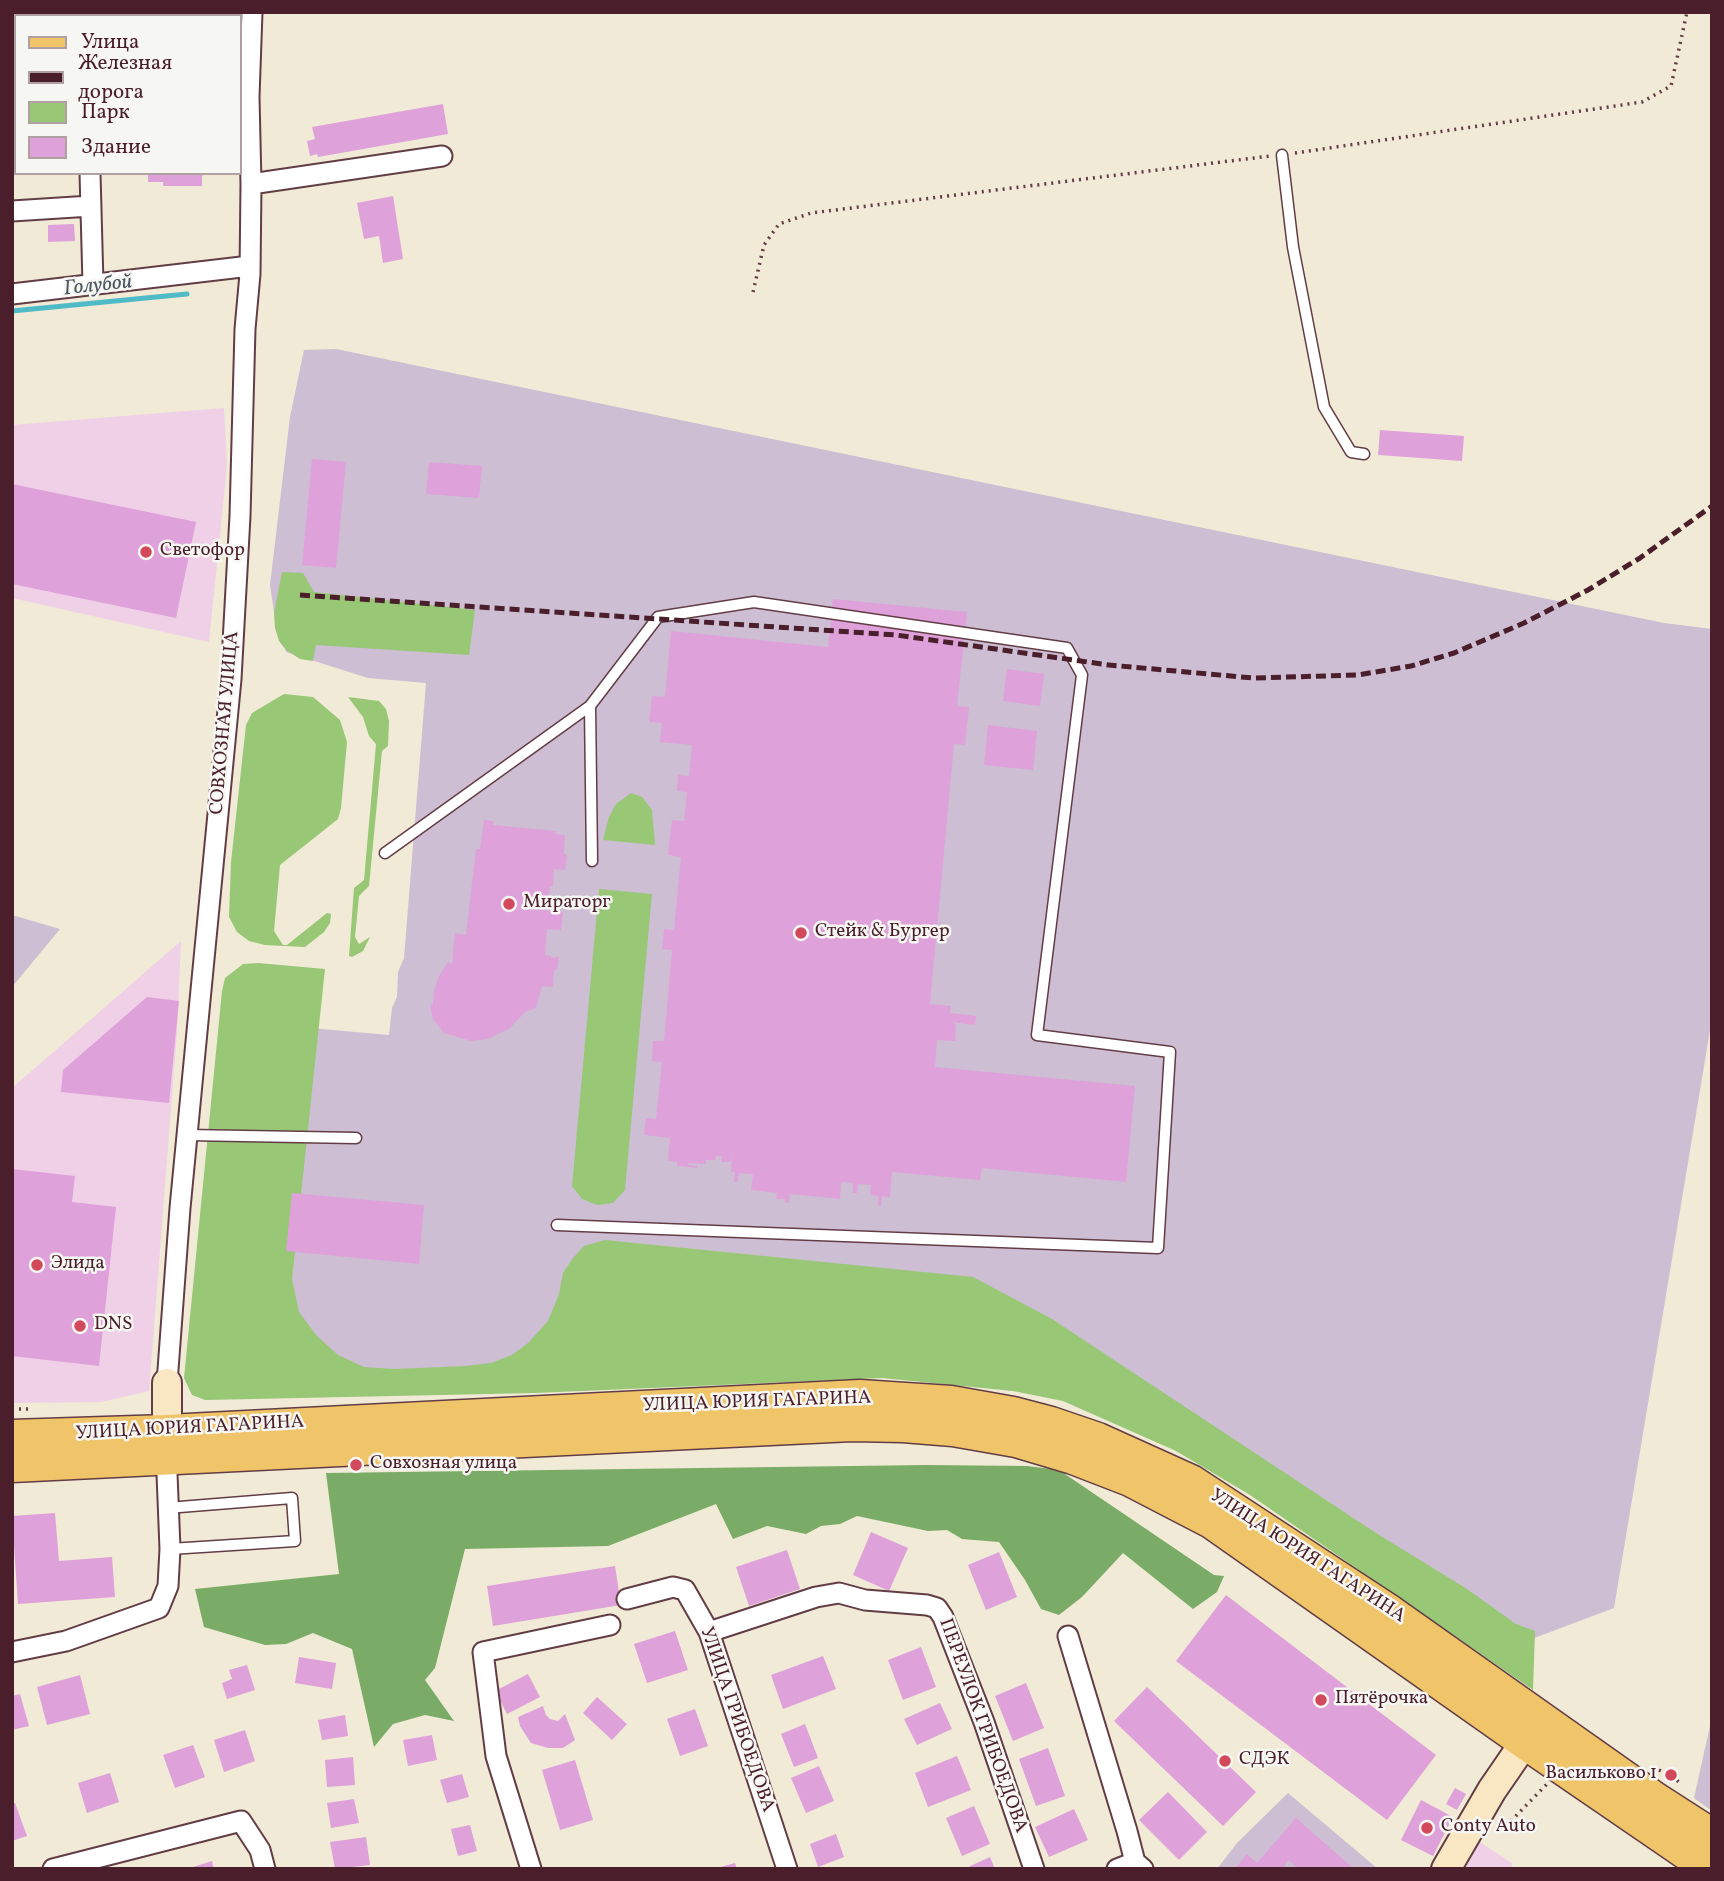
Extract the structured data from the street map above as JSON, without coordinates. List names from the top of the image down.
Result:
{
  "streets": {
    "main road": ["УЛИЦА ЮРИЯ ГАГАРИНА"],
    "street": ["СОВХОЗНАЯ УЛИЦА", "УЛИЦА ГРИБОЕДОВА", "ПЕРЕУЛОК ГРИБОЕДОВА"]
  },
  "crossings": [
    ["СОВХОЗНАЯ УЛИЦА", "УЛИЦА ЮРИЯ ГАГАРИНА"],
    ["УЛИЦА ГРИБОЕДОВА", "ПЕРЕУЛОК ГРИБОЕДОВА"]
  ],
  "water": ["Голубой"],
  "places": [
    "Светофор",
    "Мираторг",
    "Стейк & Бургер",
    "Элида",
    "DNS",
    "Совхозная улица",
    "Пятёрочка",
    "СДЭК",
    "Васильково 1",
    "Conty Auto"
  ],
  "legend": [
    "Улица",
    "Железная дорога",
    "Парк",
    "Здание"
  ]
}
